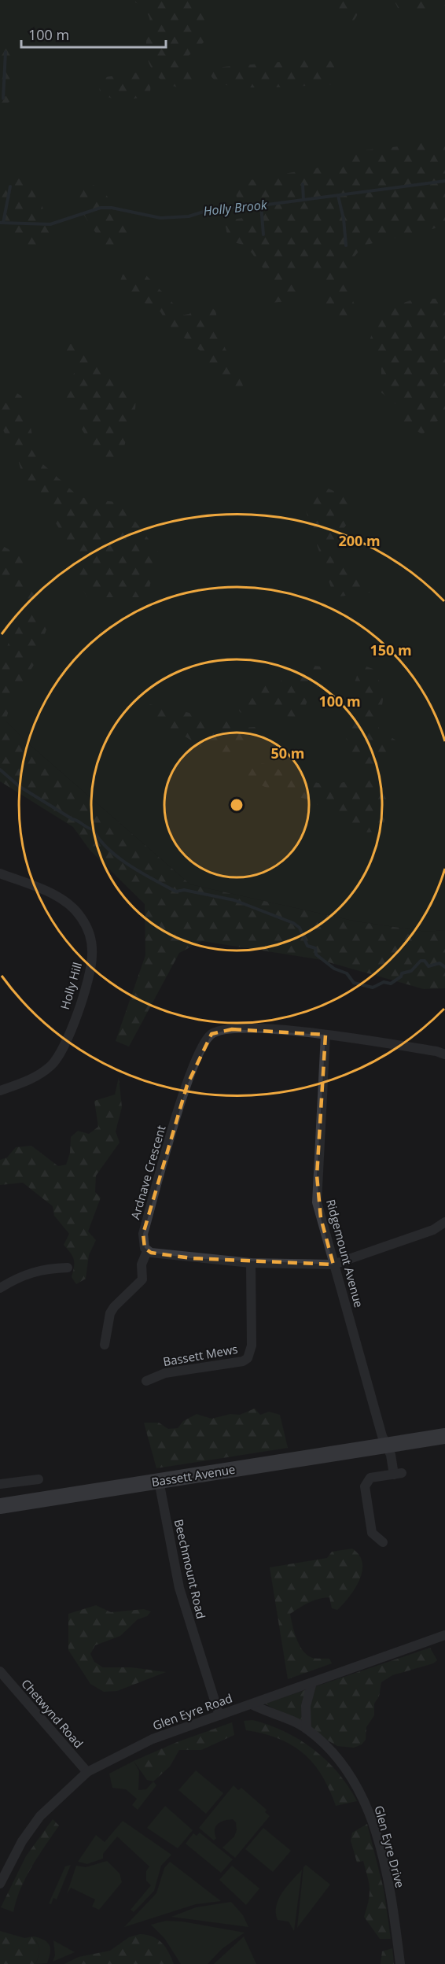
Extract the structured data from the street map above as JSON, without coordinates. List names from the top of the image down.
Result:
{
  "streets": {
    "main road": ["Bassett Avenue"],
    "street": [
      "Holly Hill",
      "Ardnave Crescent",
      "Ridgemount Avenue",
      "Bassett Mews",
      "Beechmount Road",
      "Glen Eyre Road",
      "Chetwynd Road",
      "Glen Eyre Drive"
    ]
  },
  "crossings": [
    ["Ardnave Crescent", "Ridgemount Avenue"],
    ["Ridgemount Avenue", "Bassett Avenue"],
    ["Bassett Avenue", "Beechmount Road"],
    ["Beechmount Road", "Glen Eyre Road"],
    ["Glen Eyre Road", "Chetwynd Road"],
    ["Glen Eyre Road", "Glen Eyre Drive"]
  ],
  "water": ["Holly Brook"],
  "scale_bar": "100 m",
  "rings": [
    "200 m",
    "150 m",
    "100 m",
    "50 m"
  ]
}
